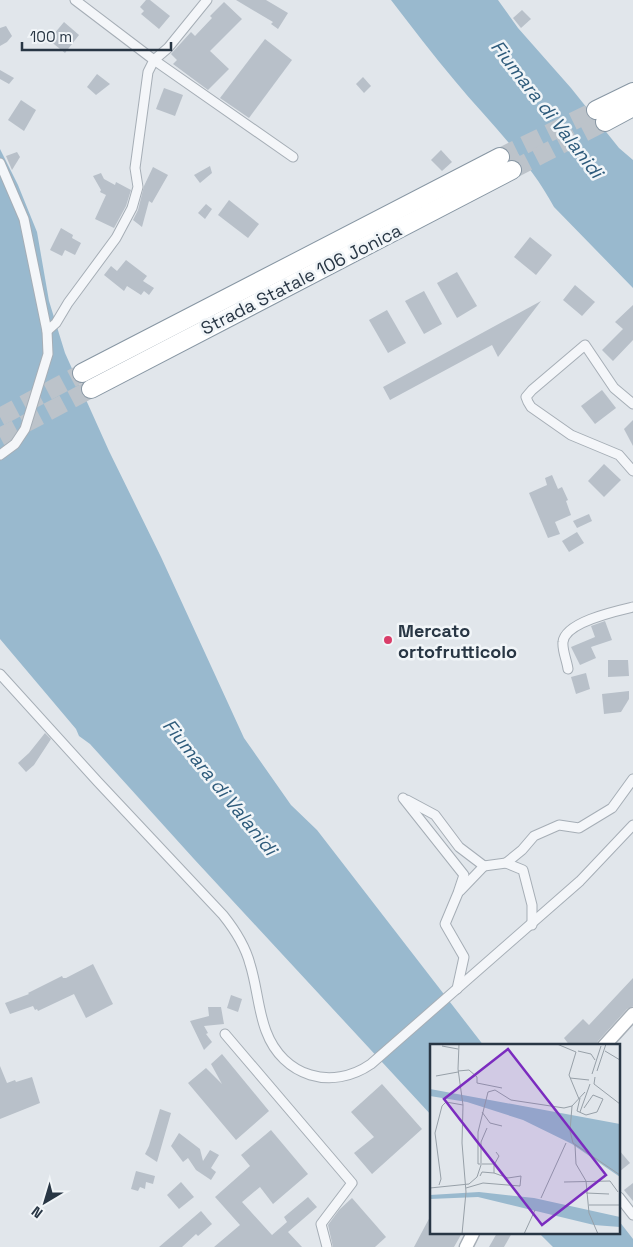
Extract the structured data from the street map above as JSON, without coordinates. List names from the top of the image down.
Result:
{
  "streets": {
    "highway": ["Strada Statale 106 Jonica"]
  },
  "water": ["Fiumara di Valanidi"],
  "places": ["Mercato ortofrutticolo"],
  "scale_bar": "100 m",
  "north": "bottom left"
}
